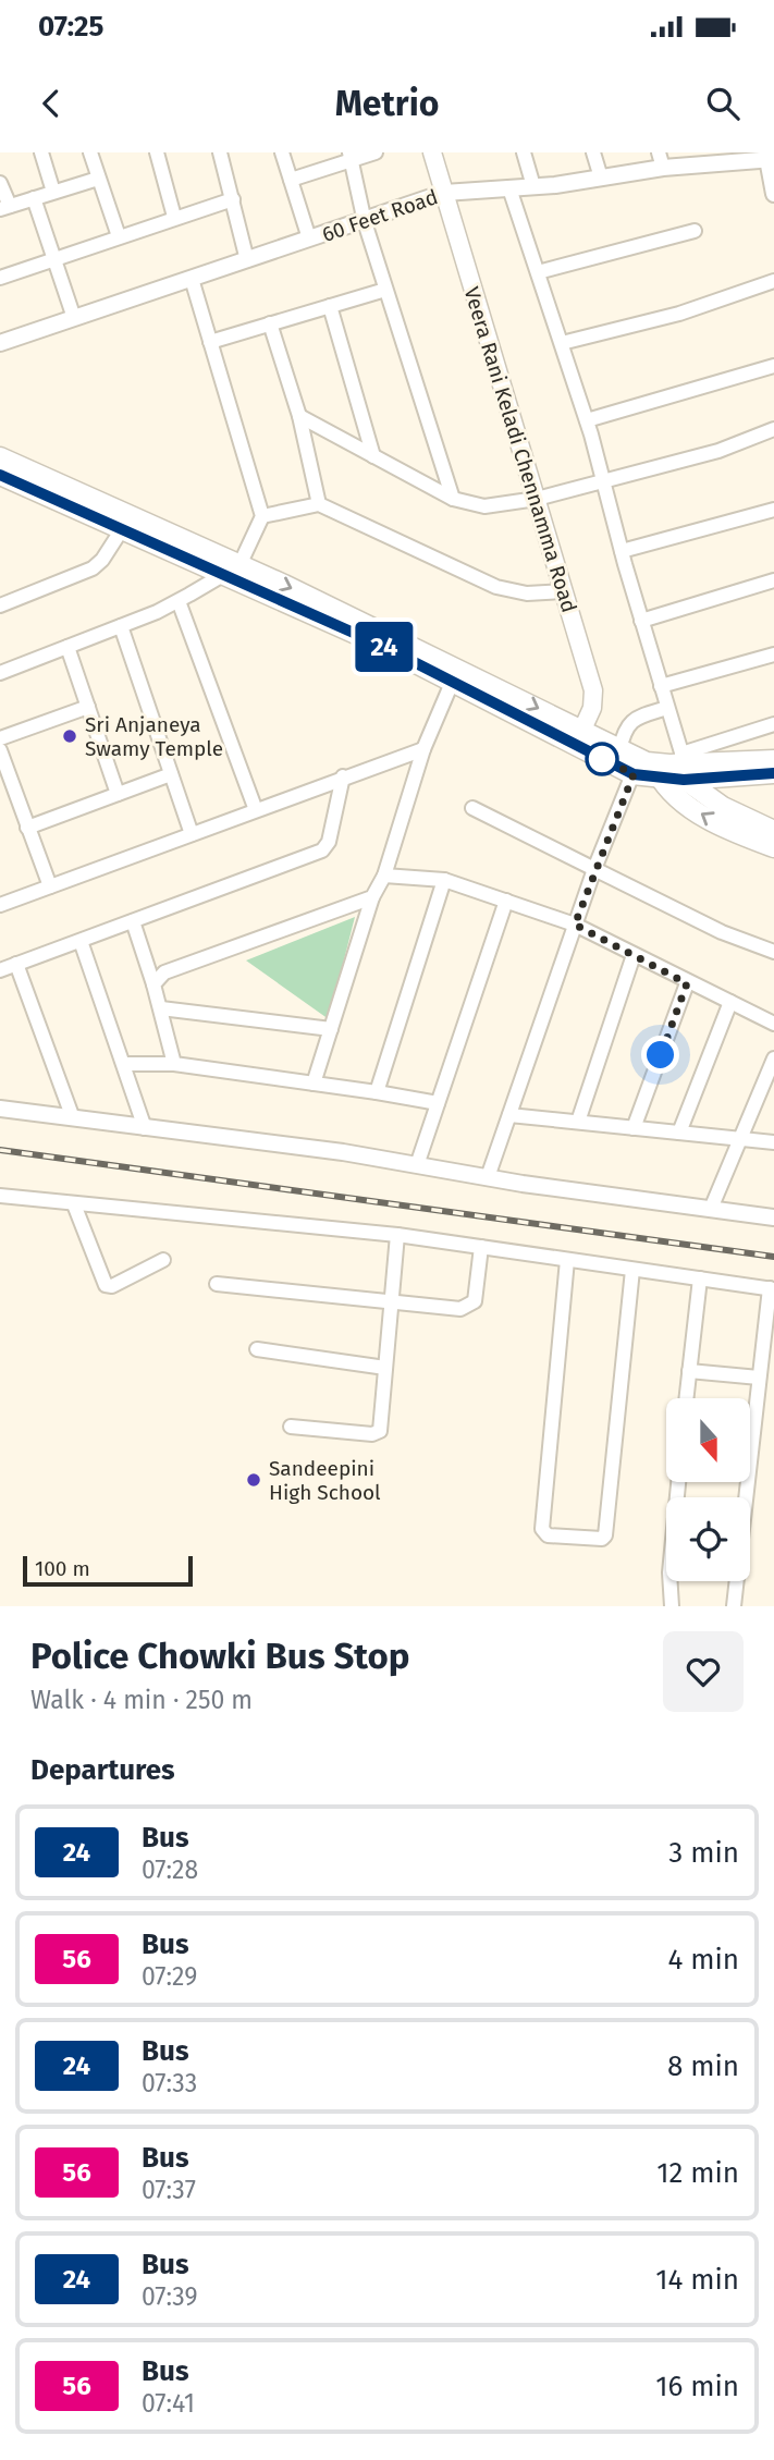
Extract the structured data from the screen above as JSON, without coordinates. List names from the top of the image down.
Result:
{
  "streets": {
    "main road": ["Veera Rani Keladi Chennamma Road"],
    "street": ["60 Feet Road"]
  },
  "crossings": [
    ["60 Feet Road", "Veera Rani Keladi Chennamma Road"]
  ],
  "places": ["Sri Anjaneya Swamy Temple", "Sandeepini High School"],
  "lines": ["bus line 24"],
  "scale_bar": "100 m",
  "north": "bottom",
  "page": {
    "status": "07:25",
    "header": "Metrio",
    "on_map": "24",
    "scale": "100 m",
    "heading": [
      ["Police Chowki Bus Stop", "Walk · 4 min · 250 m"],
      "Departures"
    ],
    "list": [
      {
        "mark": "24",
        "name": "Bus",
        "note": "07:28",
        "value": "3 min"
      },
      {
        "mark": "56",
        "name": "Bus",
        "note": "07:29",
        "value": "4 min"
      },
      {
        "mark": "24",
        "name": "Bus",
        "note": "07:33",
        "value": "8 min"
      },
      {
        "mark": "56",
        "name": "Bus",
        "note": "07:37",
        "value": "12 min"
      },
      {
        "mark": "24",
        "name": "Bus",
        "note": "07:39",
        "value": "14 min"
      },
      {
        "mark": "56",
        "name": "Bus",
        "note": "07:41",
        "value": "16 min"
      }
    ]
  }
}
